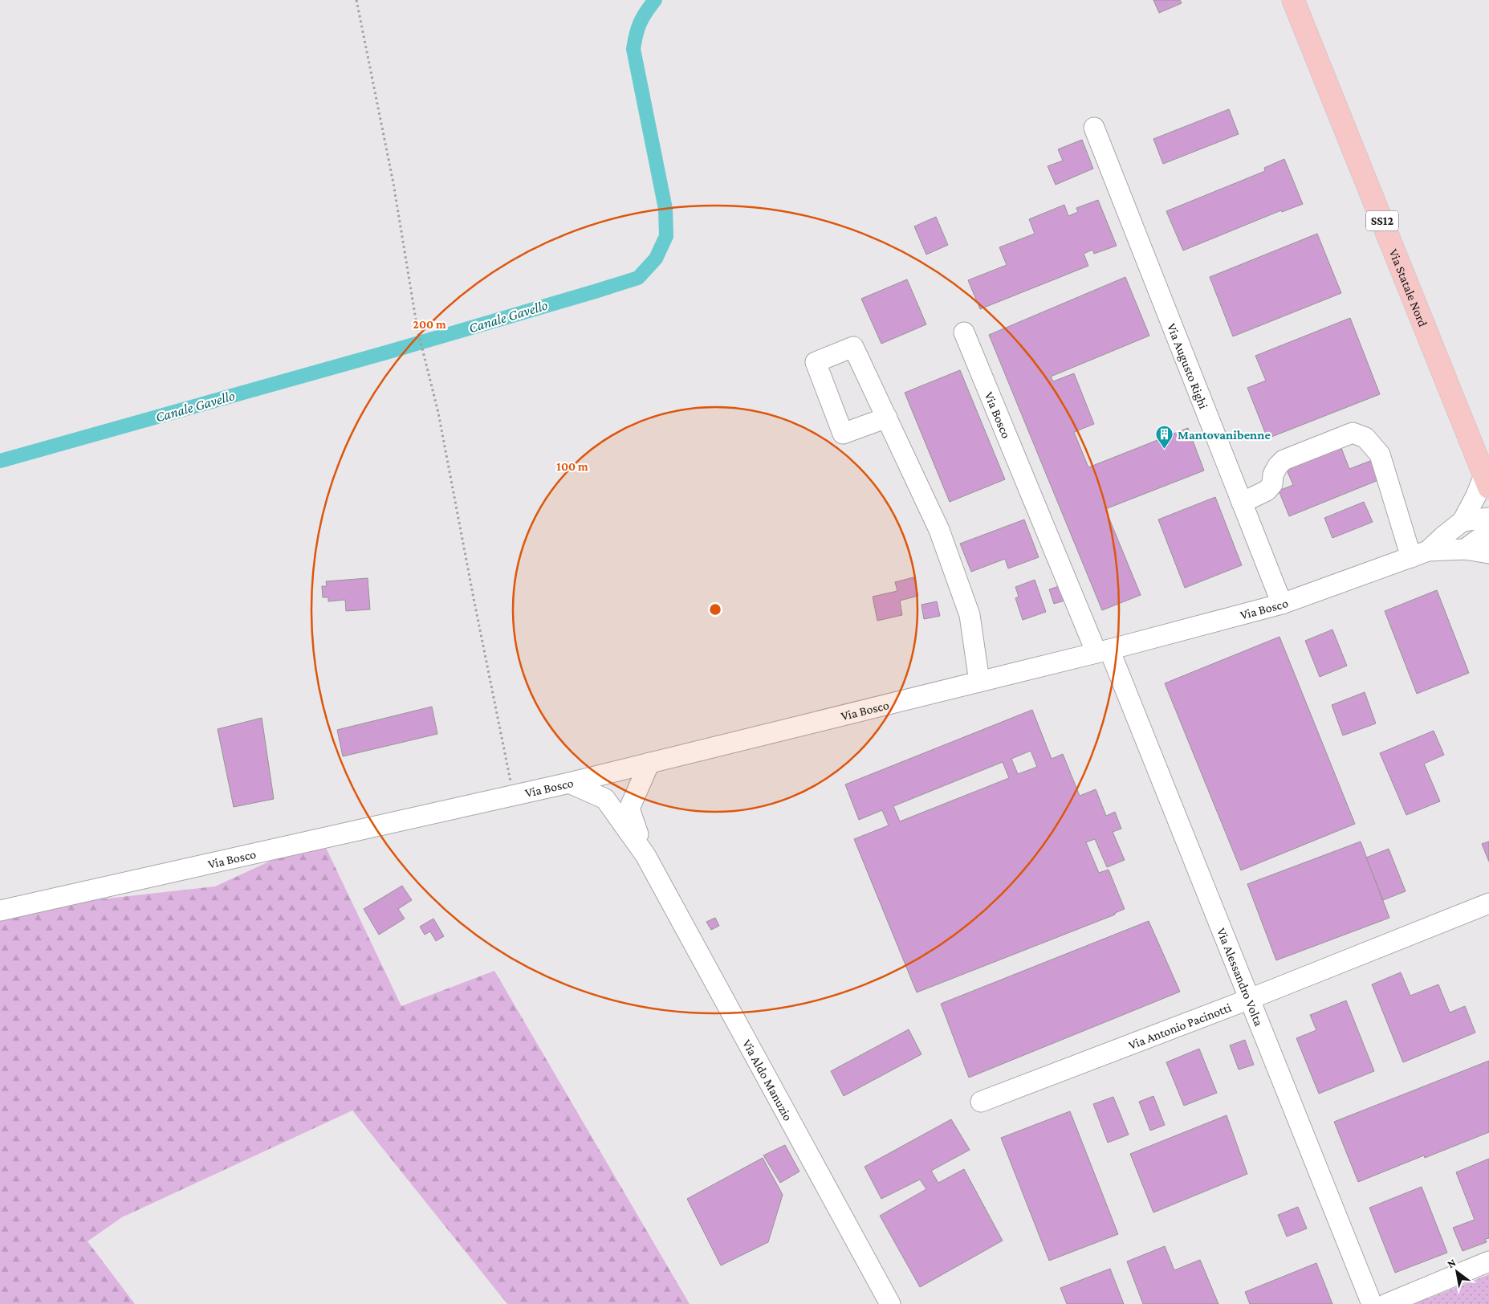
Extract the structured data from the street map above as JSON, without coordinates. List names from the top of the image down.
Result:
{
  "streets": {
    "main road": ["SS12", "Via Statale Nord"],
    "street": [
      "Via Augusto Righi",
      "Via Bosco",
      "Via Alessandro Volta",
      "Via Antonio Pacinotti",
      "Via Aldo Manuzio"
    ]
  },
  "crossings": [
    ["Via Statale Nord", "Via Bosco"],
    ["Via Augusto Righi", "Via Bosco"],
    ["Via Bosco", "Via Alessandro Volta"],
    ["Via Bosco", "Via Aldo Manuzio"],
    ["Via Alessandro Volta", "Via Antonio Pacinotti"]
  ],
  "water": ["Canale Gavello"],
  "places": {
    "building": ["Mantovanibenne"]
  },
  "north": "top left",
  "rings": ["200 m", "100 m"]
}
